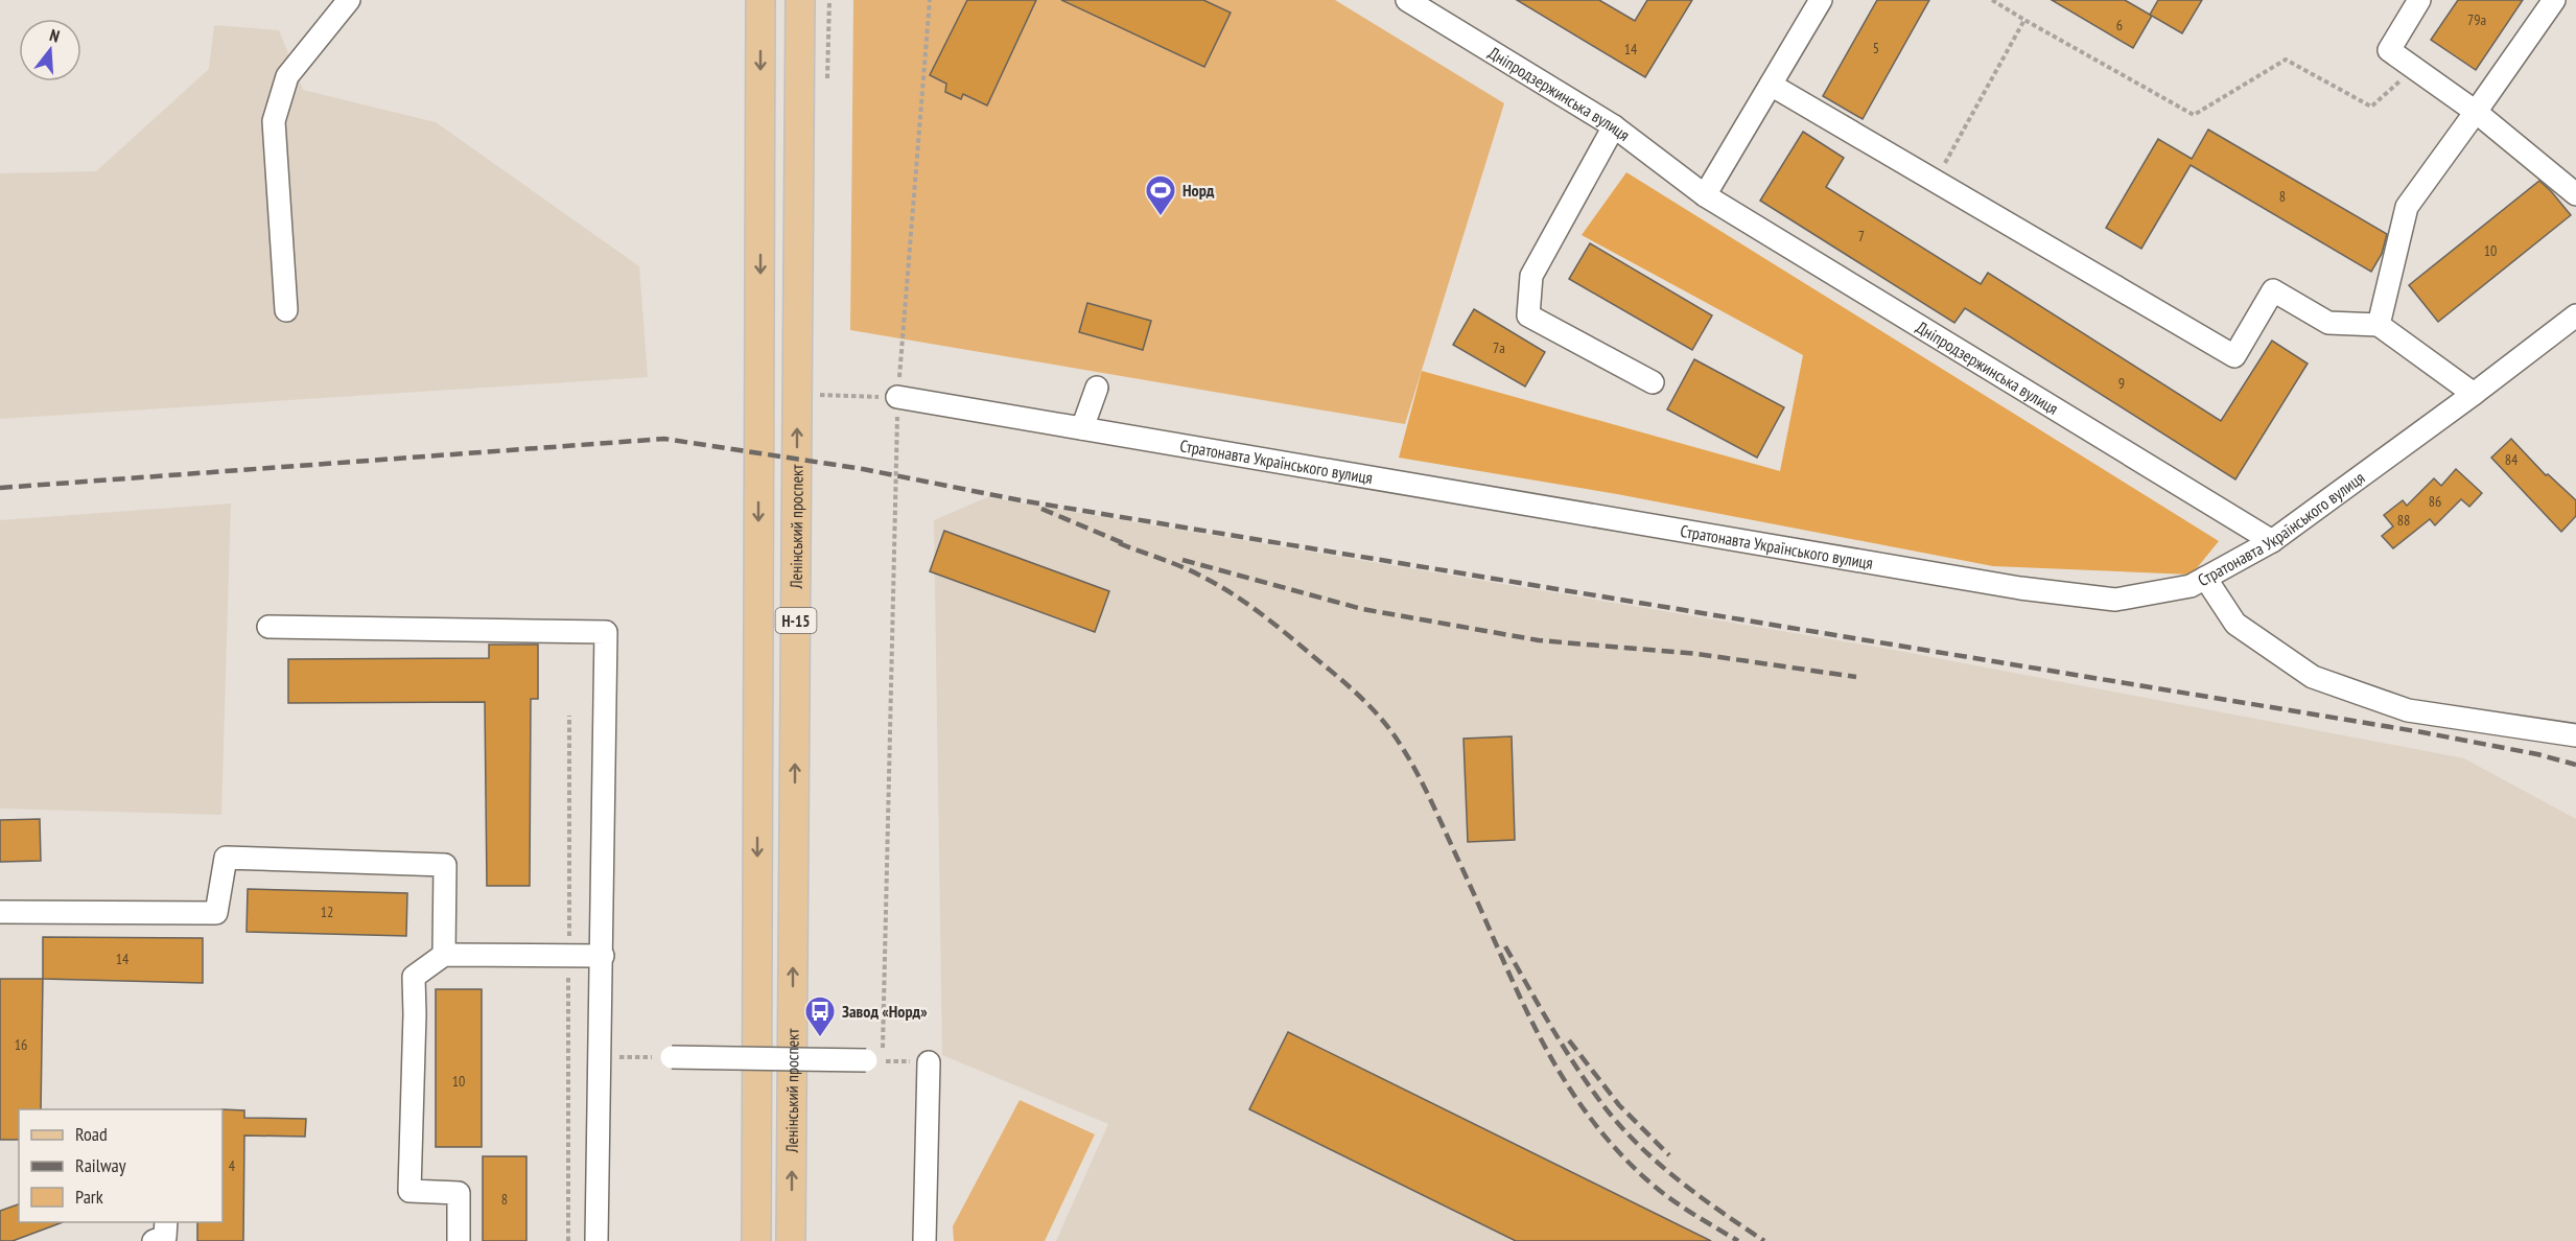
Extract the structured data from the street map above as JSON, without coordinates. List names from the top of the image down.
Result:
{
  "streets": {
    "main road": ["Ленінський проспект", "Н-15"],
    "street": ["Дніпродзержинська вулиця", "Стратонавта Українського вулиця"]
  },
  "crossings": [
    ["Дніпродзержинська вулиця", "Стратонавта Українського вулиця"]
  ],
  "places": {
    "sports": ["Норд"],
    "bus stop": ["Завод «Норд»"]
  },
  "house_numbers": [
    "79а",
    "6",
    "5",
    "14",
    "8",
    "7",
    "10",
    "7а",
    "9",
    "84",
    "86",
    "88",
    "12",
    "14",
    "16",
    "10",
    "4",
    "8"
  ],
  "legend": ["Road", "Railway", "Park"],
  "north": "top"
}
